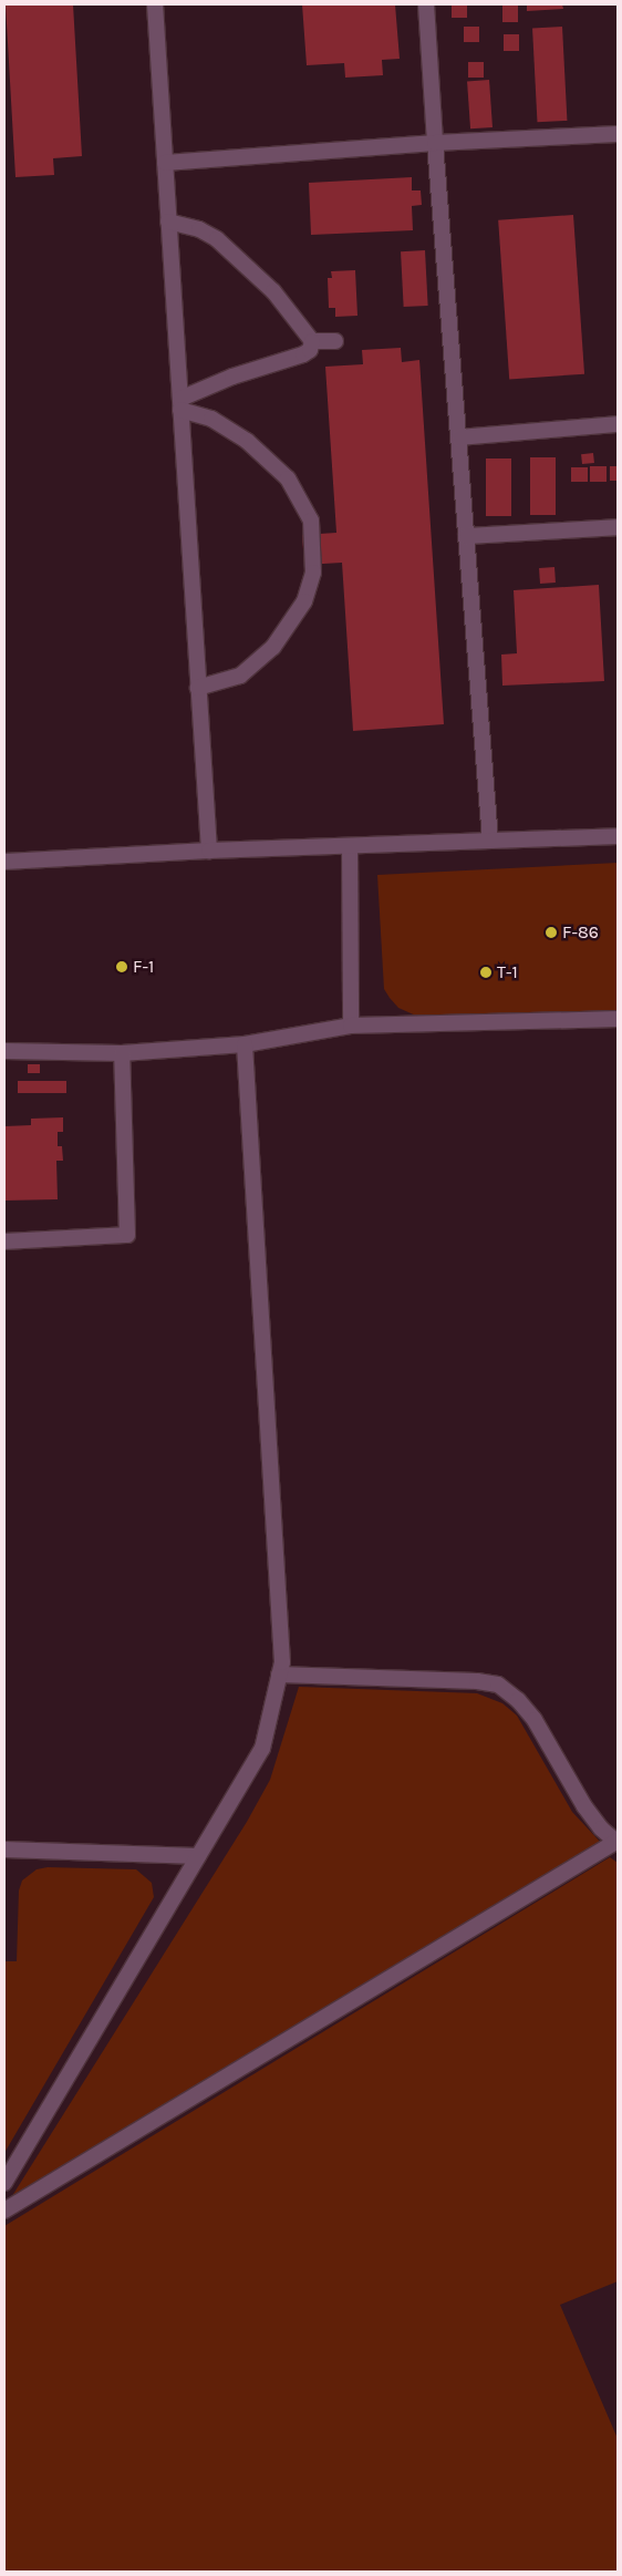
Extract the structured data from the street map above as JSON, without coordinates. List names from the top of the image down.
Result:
{
  "places": ["F-86", "F-1", "T-1"]
}
